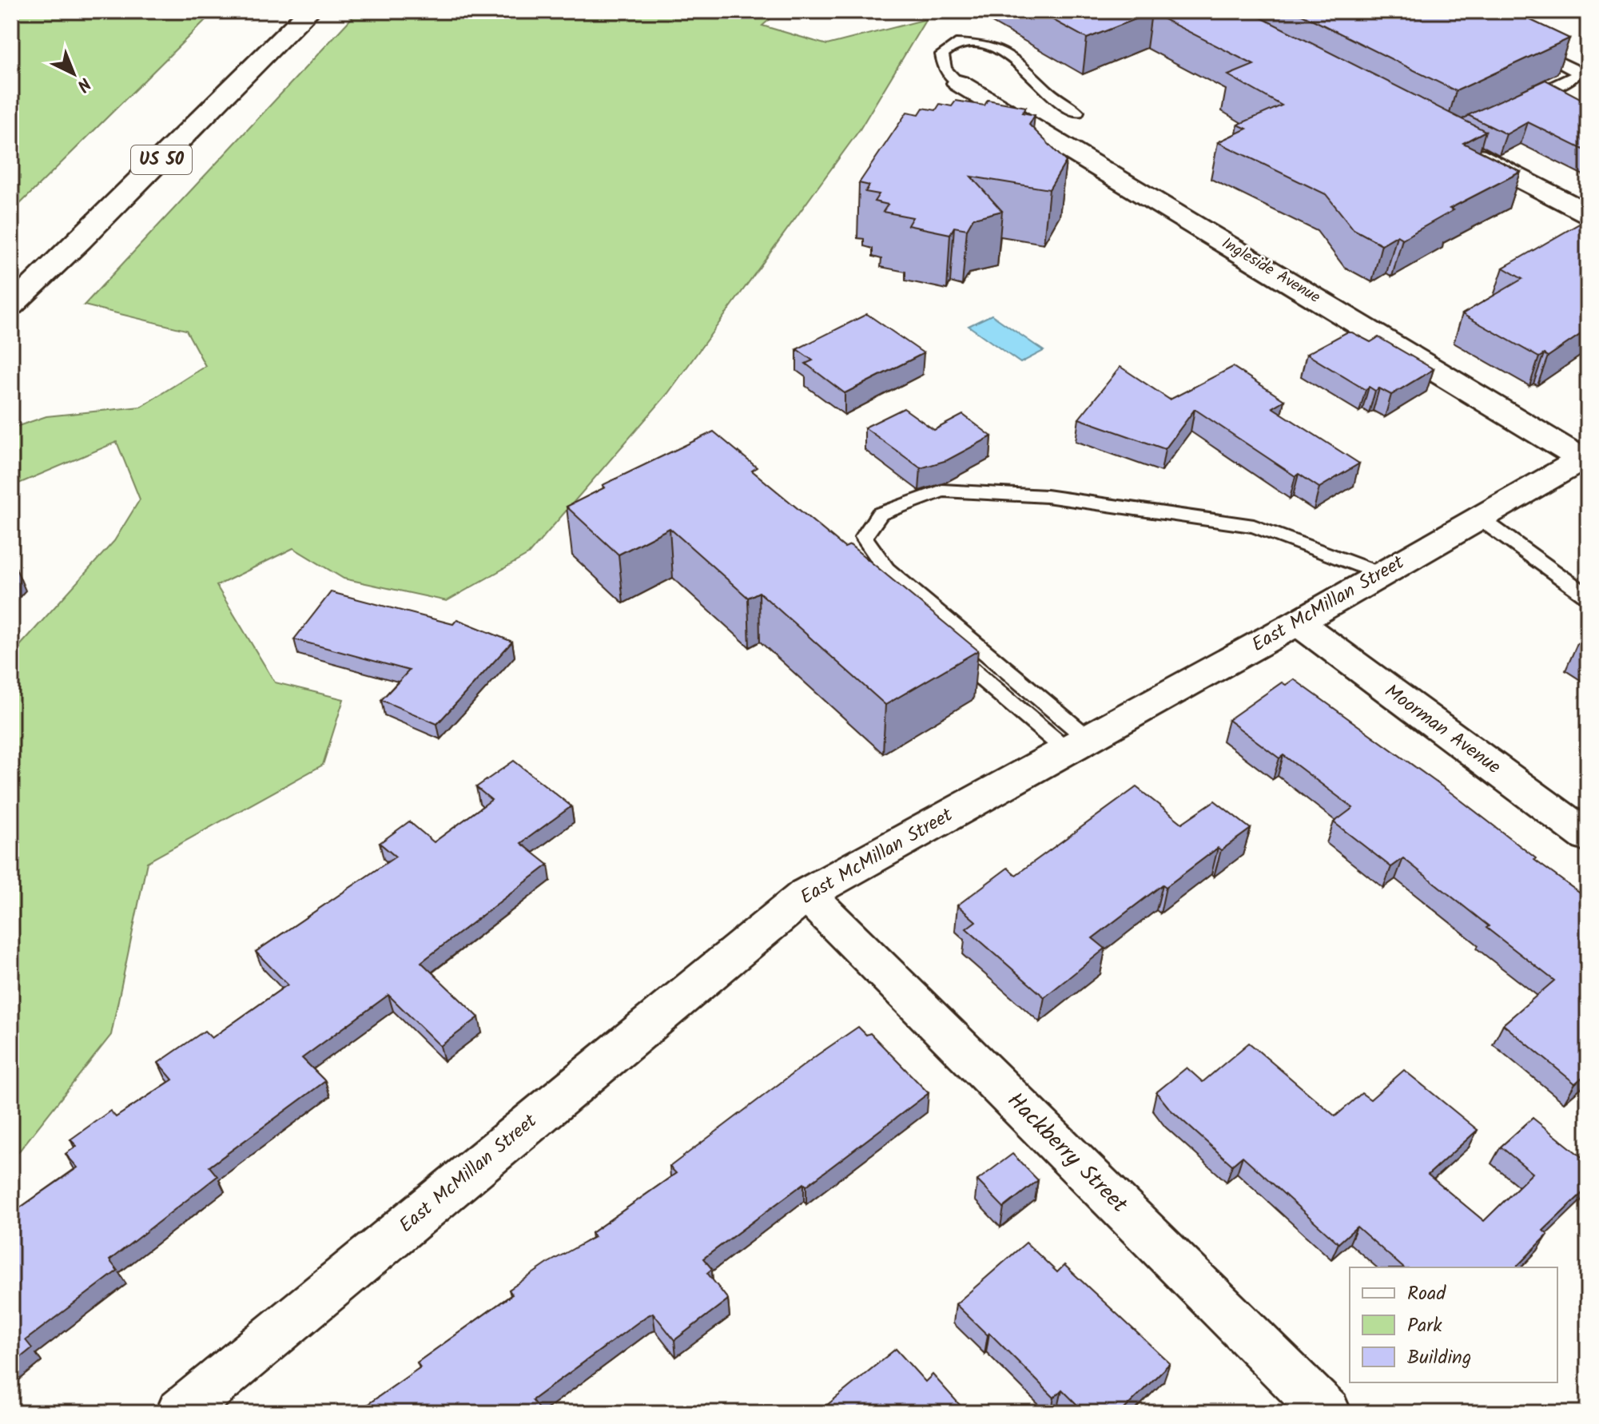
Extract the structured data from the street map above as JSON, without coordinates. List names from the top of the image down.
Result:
{
  "streets": {
    "main road": [
      "US 50",
      "Ingleside Avenue",
      "East McMillan Street",
      "Moorman Avenue",
      "Hackberry Street"
    ]
  },
  "crossings": [
    ["Ingleside Avenue", "East McMillan Street"],
    ["East McMillan Street", "Moorman Avenue"],
    ["East McMillan Street", "Hackberry Street"]
  ],
  "legend": ["Road", "Park", "Building"],
  "north": "bottom right"
}
